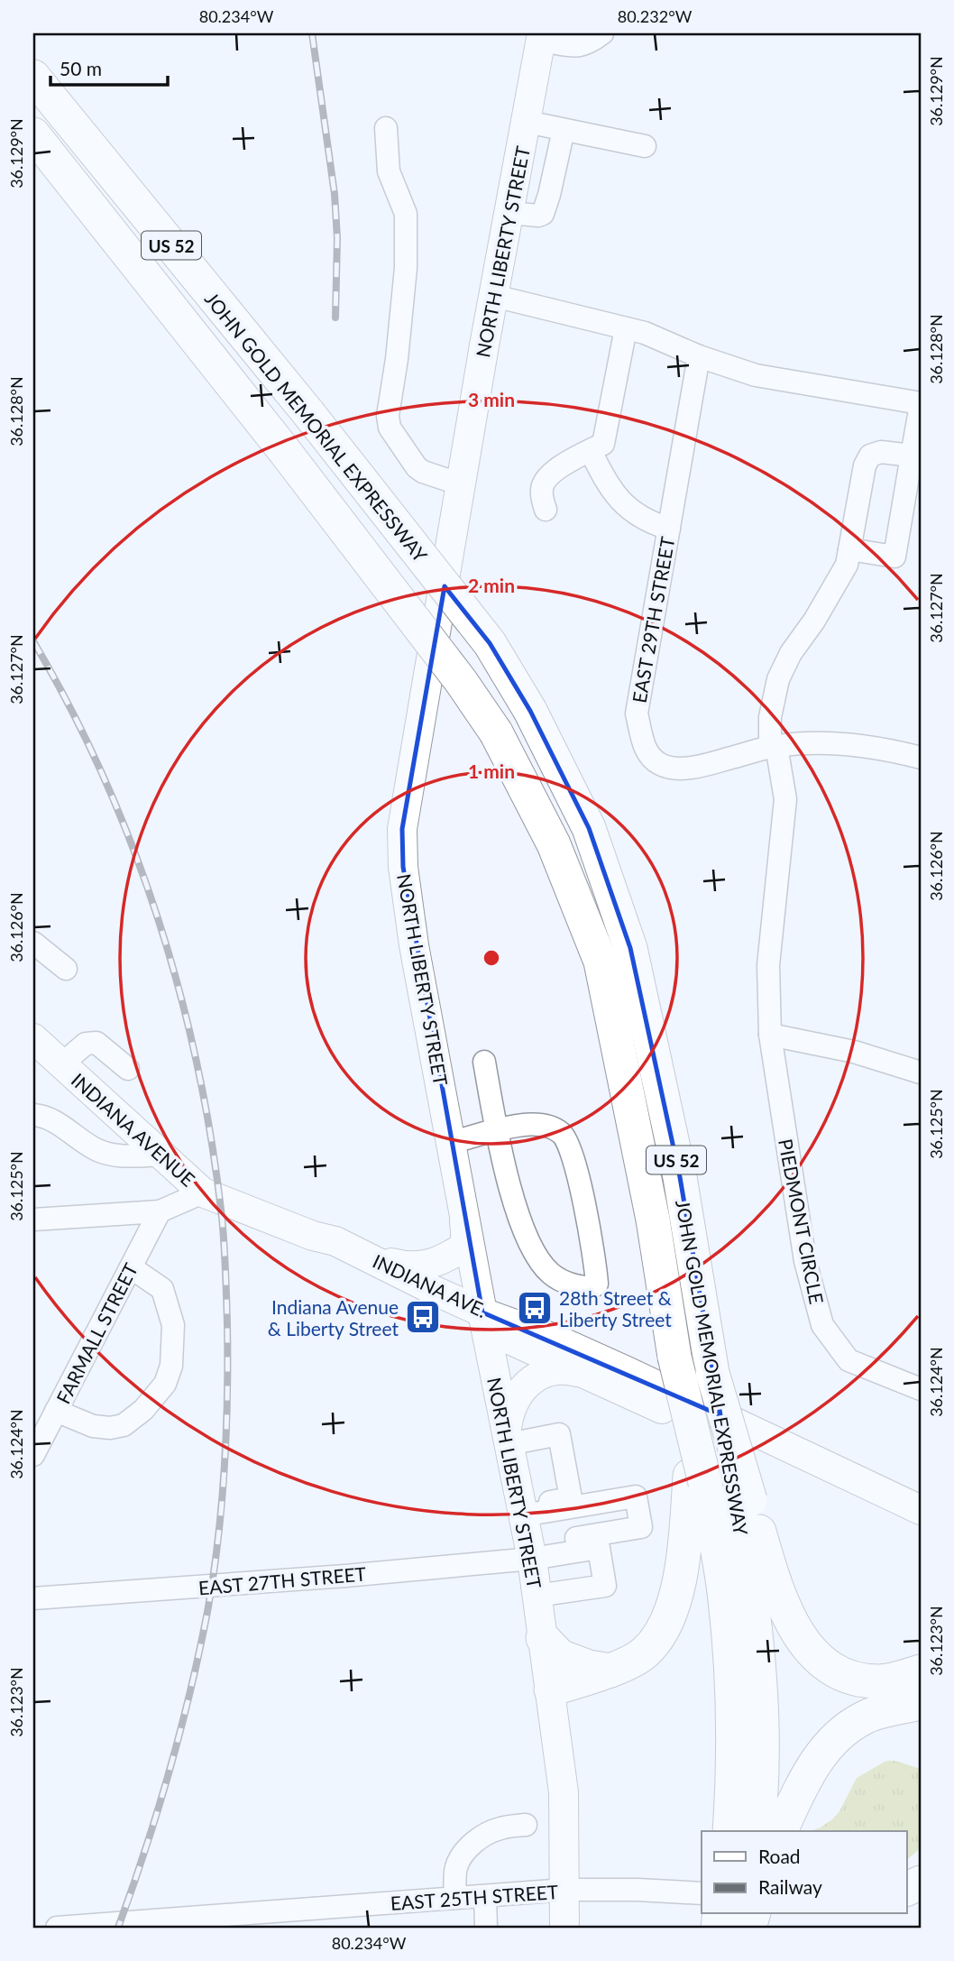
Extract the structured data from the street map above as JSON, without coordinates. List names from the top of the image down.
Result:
{
  "streets": {
    "highway": ["US 52", "JOHN GOLD MEMORIAL EXPRESSWAY"],
    "main road": ["NORTH LIBERTY STREET", "INDIANA AVENUE", "INDIANA AVE."],
    "street": [
      "EAST 29TH STREET",
      "PIEDMONT CIRCLE",
      "FARMALL STREET",
      "EAST 27TH STREET",
      "EAST 25TH STREET"
    ]
  },
  "crossings": [
    ["NORTH LIBERTY STREET", "INDIANA AVE."],
    ["NORTH LIBERTY STREET", "EAST 27TH STREET"],
    ["NORTH LIBERTY STREET", "EAST 25TH STREET"],
    ["EAST 29TH STREET", "PIEDMONT CIRCLE"],
    ["INDIANA AVENUE", "INDIANA AVE."]
  ],
  "places": {
    "bus stop": ["28th Street & Liberty Street", "Indiana Avenue & Liberty Street"]
  },
  "legend": ["Road", "Railway"],
  "scale_bar": "50 m",
  "coordinates": [
    "80.234°W",
    "80.232°W",
    "36.129°N",
    "36.128°N",
    "36.127°N",
    "36.126°N",
    "36.125°N",
    "36.124°N",
    "36.123°N"
  ],
  "rings": ["3 min", "2 min", "1 min"]
}
